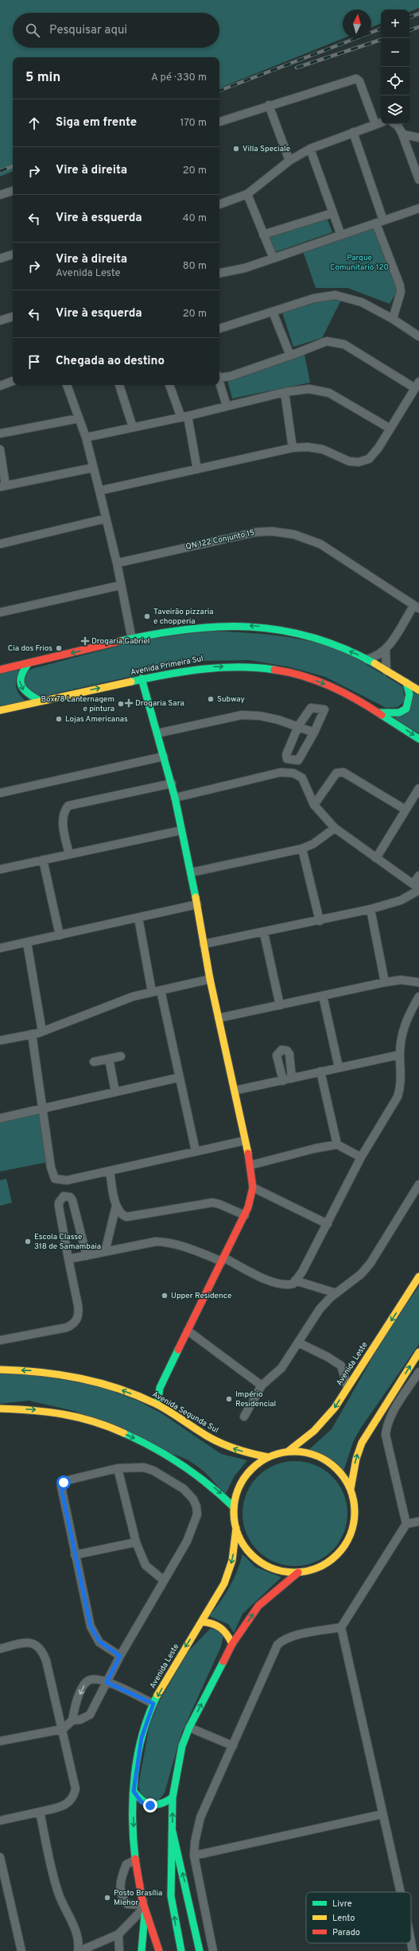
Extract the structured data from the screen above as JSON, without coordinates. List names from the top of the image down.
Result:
{
  "streets": {
    "main road": ["Avenida Primeira Sul", "Avenida Leste", "Avenida Segunda Sul"],
    "street": ["QN 122 Conjunto 15"]
  },
  "parks": ["Parque Comunitario 120"],
  "places": {
    "other": [
      "Villa Speciale",
      "Taveirão pizzaria e chopperia",
      "Cia dos Frios",
      "Subway",
      "Box 78 Lanternagem e pintura",
      "Lojas Americanas",
      "Escola Classe 318 de Samambaia",
      "Upper Residence",
      "Império Residencial",
      "Posto Brasília Mlehor"
    ],
    "health": ["Drogaria Gabriel", "Drogaria Sara"]
  },
  "legend": ["Livre", "Lento", "Parado"],
  "north": "top",
  "page": {
    "map_buttons": ["+", "−"],
    "search": "Pesquisar aqui",
    "heading": ["5 min", "A pé · 330 m"],
    "list": [
      ["Siga em frente", "170 m"],
      ["Vire à direita", "20 m"],
      ["Vire à esquerda", "40 m"],
      ["Vire à direita", "Avenida Leste", "80 m"],
      ["Vire à esquerda", "20 m"],
      "Chegada ao destino"
    ]
  }
}
